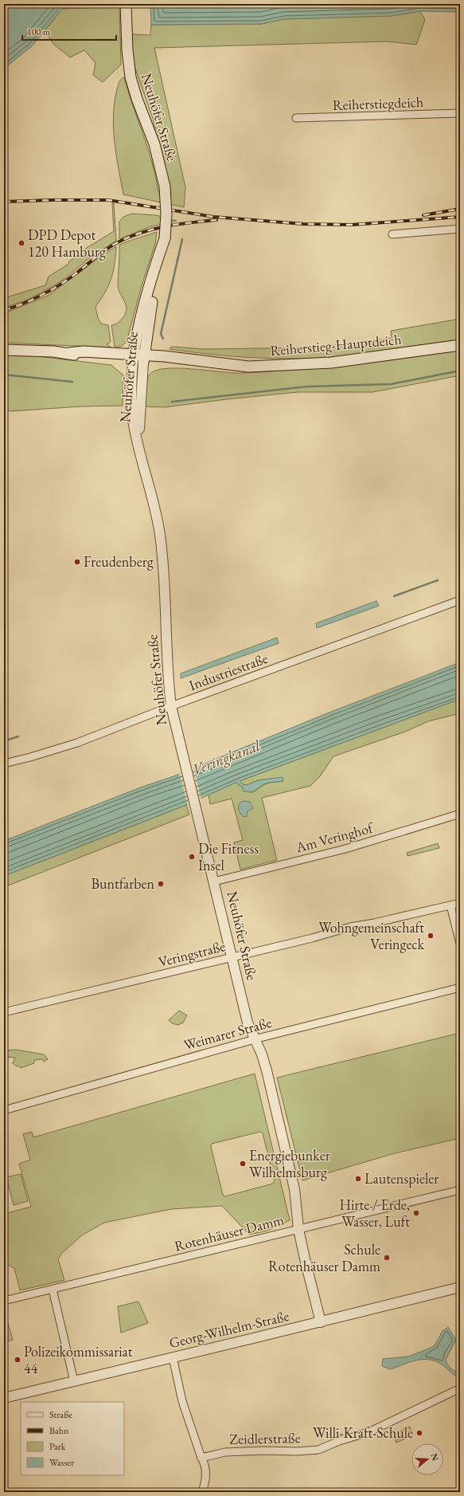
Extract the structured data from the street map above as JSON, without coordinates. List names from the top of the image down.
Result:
{
  "streets": {
    "main road": ["Neuhöfer Straße", "Reiherstieg-Hauptdeich"],
    "street": [
      "Reiherstiegdeich",
      "Industriestraße",
      "Am Veringhof",
      "Veringstraße",
      "Weimarer Straße",
      "Rotenhäuser Damm",
      "Georg-Wilhelm-Straße",
      "Zeidlerstraße"
    ]
  },
  "crossings": [
    ["Neuhöfer Straße", "Reiherstieg-Hauptdeich"],
    ["Neuhöfer Straße", "Industriestraße"],
    ["Neuhöfer Straße", "Am Veringhof"],
    ["Neuhöfer Straße", "Veringstraße"],
    ["Neuhöfer Straße", "Weimarer Straße"],
    ["Neuhöfer Straße", "Rotenhäuser Damm"],
    ["Neuhöfer Straße", "Georg-Wilhelm-Straße"]
  ],
  "water": ["Veringkanal"],
  "places": [
    "DPD Depot 120 Hamburg",
    "Freudenberg",
    "Die Fitness Insel",
    "Buntfarben",
    "Wohngemeinschaft Veringeck",
    "Energiebunker Wilhelmsburg",
    "Lautenspieler",
    "Hirte / Erde, Wasser, Luft",
    "Schule Rotenhäuser Damm",
    "Polizeikommissariat 44",
    "Willi-Kraft-Schule"
  ],
  "legend": [
    "Straße",
    "Bahn",
    "Park",
    "Wasser"
  ],
  "scale_bar": "100 m",
  "north": "right"
}
